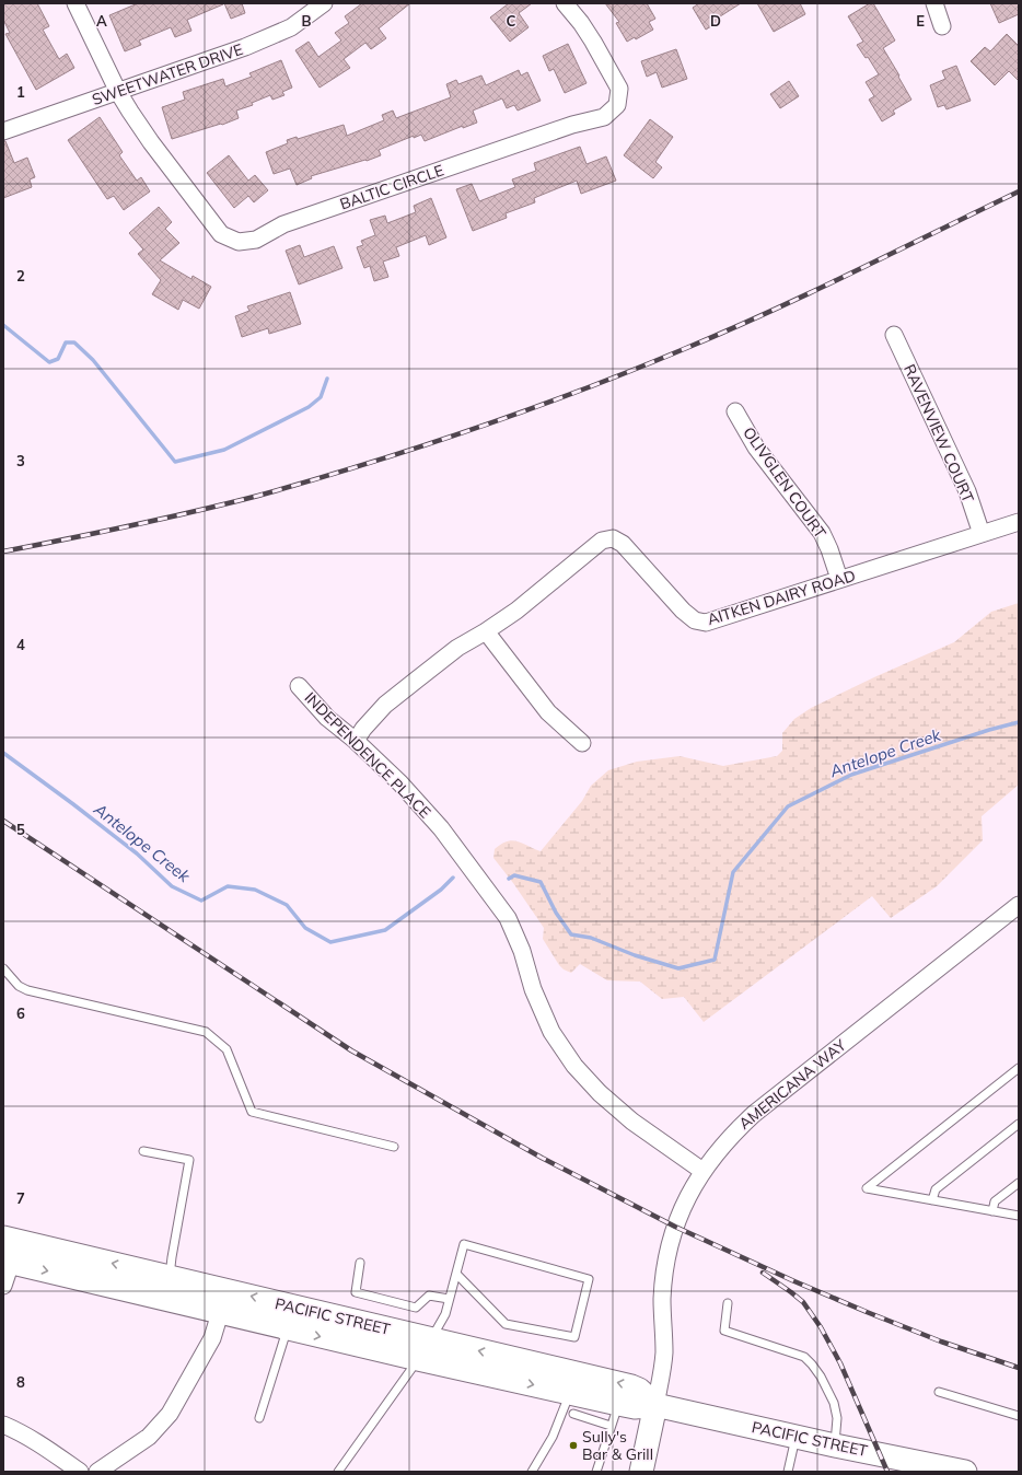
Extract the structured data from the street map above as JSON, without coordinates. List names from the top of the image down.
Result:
{
  "streets": {
    "main road": ["PACIFIC STREET"],
    "street": [
      "SWEETWATER DRIVE",
      "BALTIC CIRCLE",
      "RAVENVIEW COURT",
      "OLIVGLEN COURT",
      "AITKEN DAIRY ROAD",
      "INDEPENDENCE PLACE",
      "AMERICANA WAY"
    ]
  },
  "crossings": [
    ["SWEETWATER DRIVE", "BALTIC CIRCLE"],
    ["RAVENVIEW COURT", "AITKEN DAIRY ROAD"],
    ["OLIVGLEN COURT", "AITKEN DAIRY ROAD"],
    ["AITKEN DAIRY ROAD", "INDEPENDENCE PLACE"],
    ["INDEPENDENCE PLACE", "AMERICANA WAY"],
    ["AMERICANA WAY", "PACIFIC STREET"]
  ],
  "water": ["Antelope Creek"],
  "places": ["Sully's Bar & Grill"],
  "grid": {
    "columns": [
      "A",
      "B",
      "C",
      "D",
      "E"
    ],
    "rows": [
      "1",
      "2",
      "3",
      "4",
      "5",
      "6",
      "7",
      "8"
    ]
  }
}
